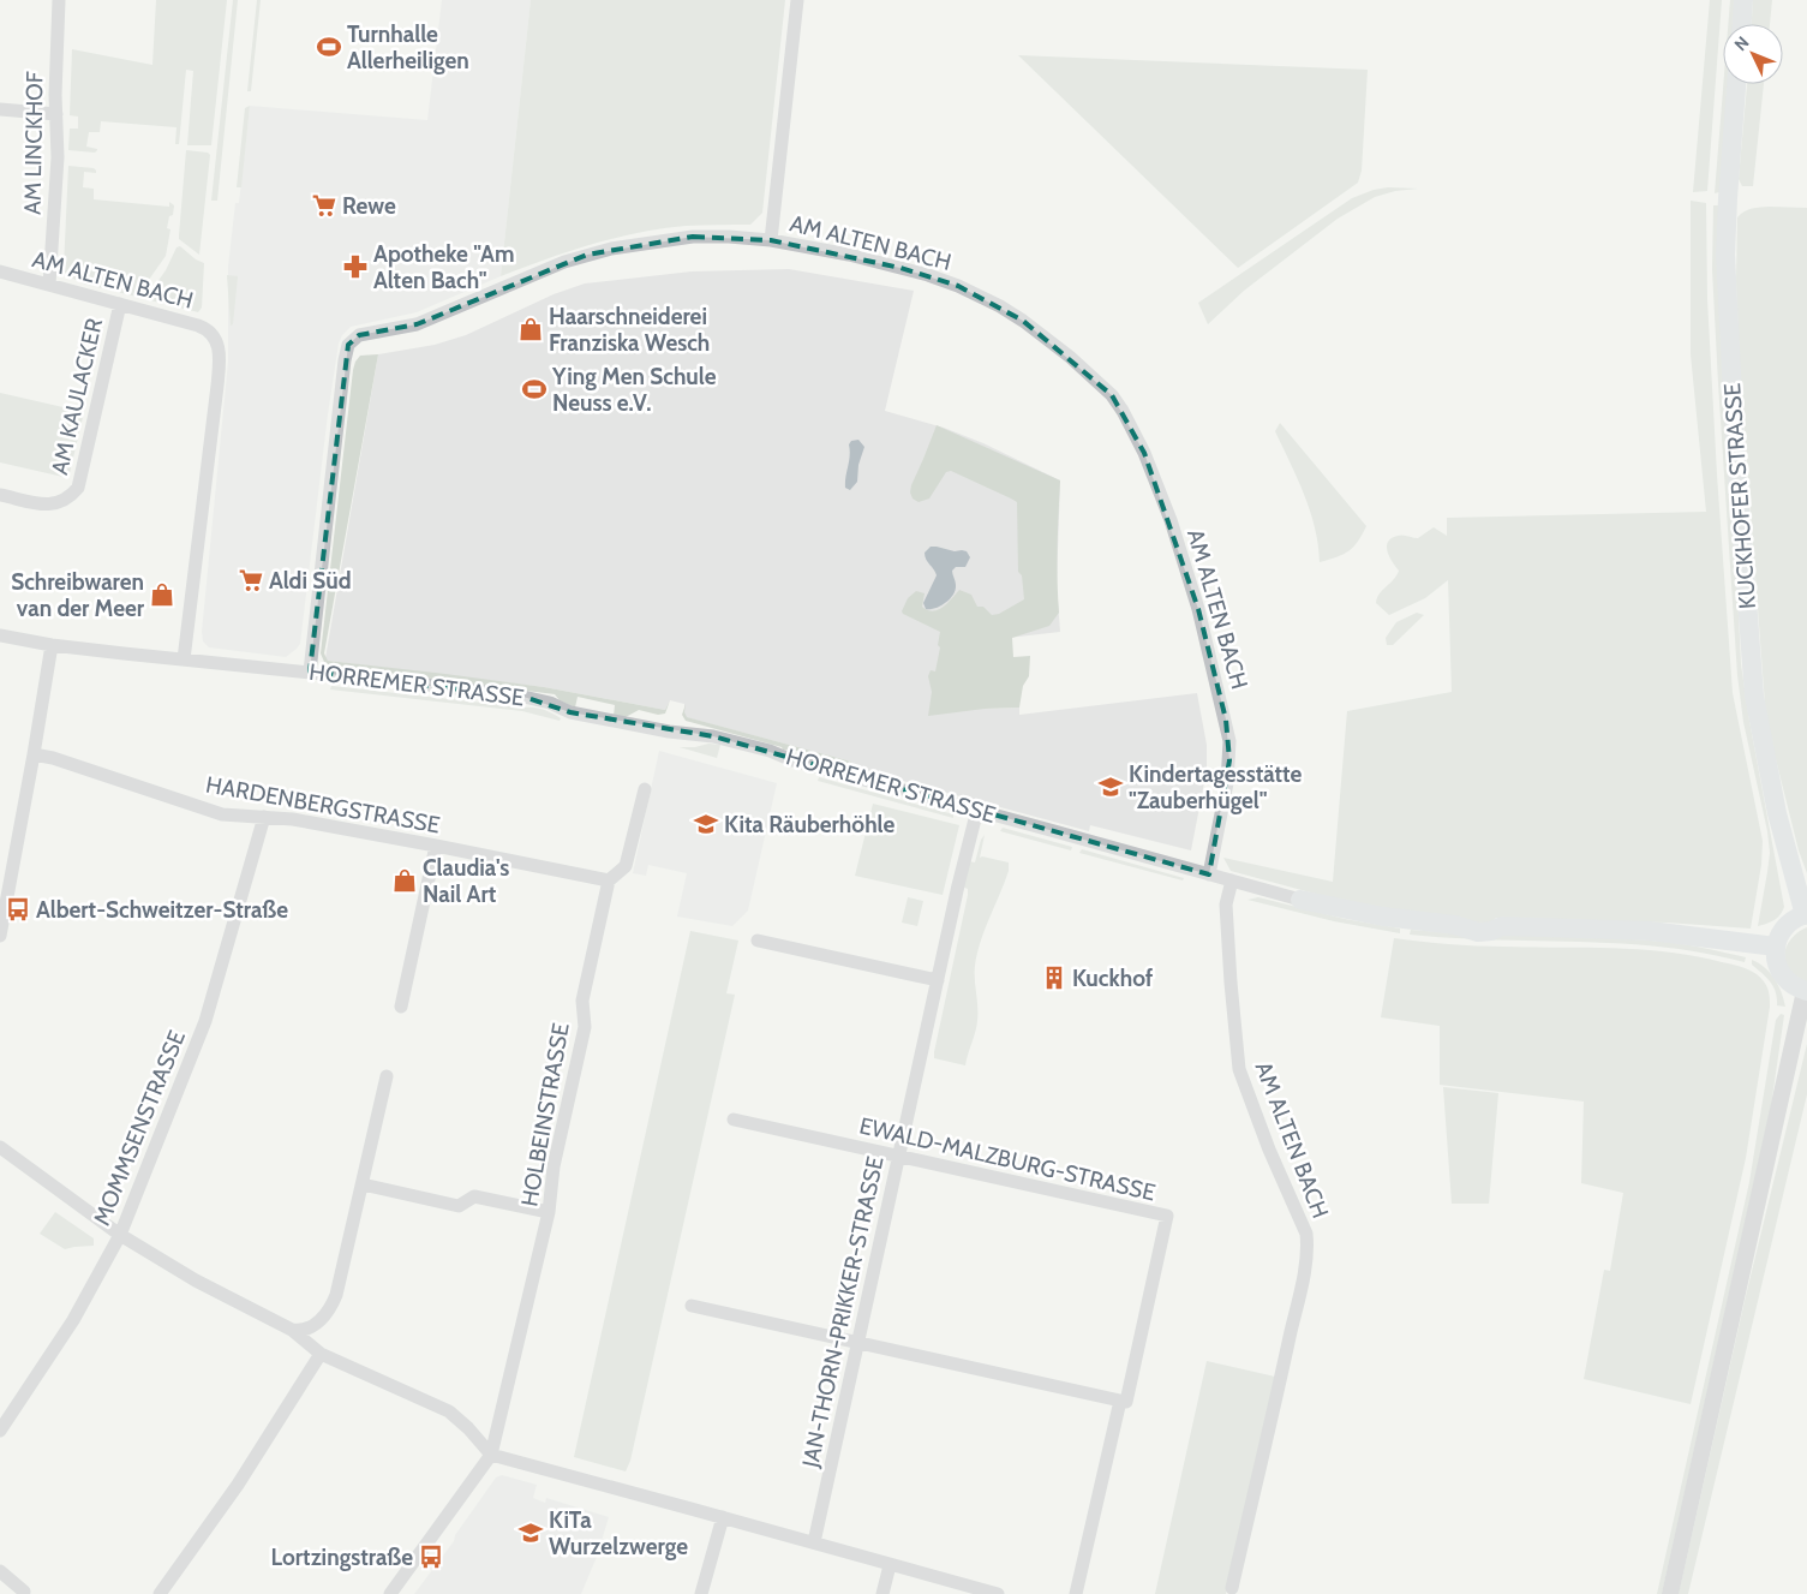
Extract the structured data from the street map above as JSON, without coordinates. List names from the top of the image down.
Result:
{
  "streets": {
    "main road": ["KUCKHOFER STRASSE", "HORREMER STRASSE"],
    "street": [
      "AM LINCKHOF",
      "AM ALTEN BACH",
      "AM KAULACKER",
      "HARDENBERGSTRASSE",
      "HOLBEINSTRASSE",
      "MOMMSENSTRASSE",
      "EWALD-MALZBURG-STRASSE",
      "JAN-THORN-PRIKKER-STRASSE"
    ]
  },
  "crossings": [
    ["AM LINCKHOF", "AM ALTEN BACH"],
    ["AM ALTEN BACH", "AM KAULACKER"],
    ["AM ALTEN BACH", "HORREMER STRASSE"],
    ["KUCKHOFER STRASSE", "HORREMER STRASSE"],
    ["HORREMER STRASSE", "JAN-THORN-PRIKKER-STRASSE"],
    ["HARDENBERGSTRASSE", "HOLBEINSTRASSE"],
    ["HARDENBERGSTRASSE", "MOMMSENSTRASSE"],
    ["EWALD-MALZBURG-STRASSE", "JAN-THORN-PRIKKER-STRASSE"]
  ],
  "places": {
    "sports": ["Turnhalle Allerheiligen", "Ying Men Schule Neuss e.V."],
    "supermarket": ["Rewe", "Aldi Süd"],
    "pharmacy": ["Apotheke \"Am Alten Bach\""],
    "shop": ["Haarschneiderei Franziska Wesch", "Schreibwaren van der Meer", "Claudia's Nail Art"],
    "school or university": ["Kindertagesstätte \"Zauberhügel\"", "Kita Räuberhöhle", "KiTa Wurzelzwerge"],
    "bus stop": ["Albert-Schweitzer-Straße", "Lortzingstraße"],
    "building": ["Kuckhof"]
  },
  "north": "top left"
}
